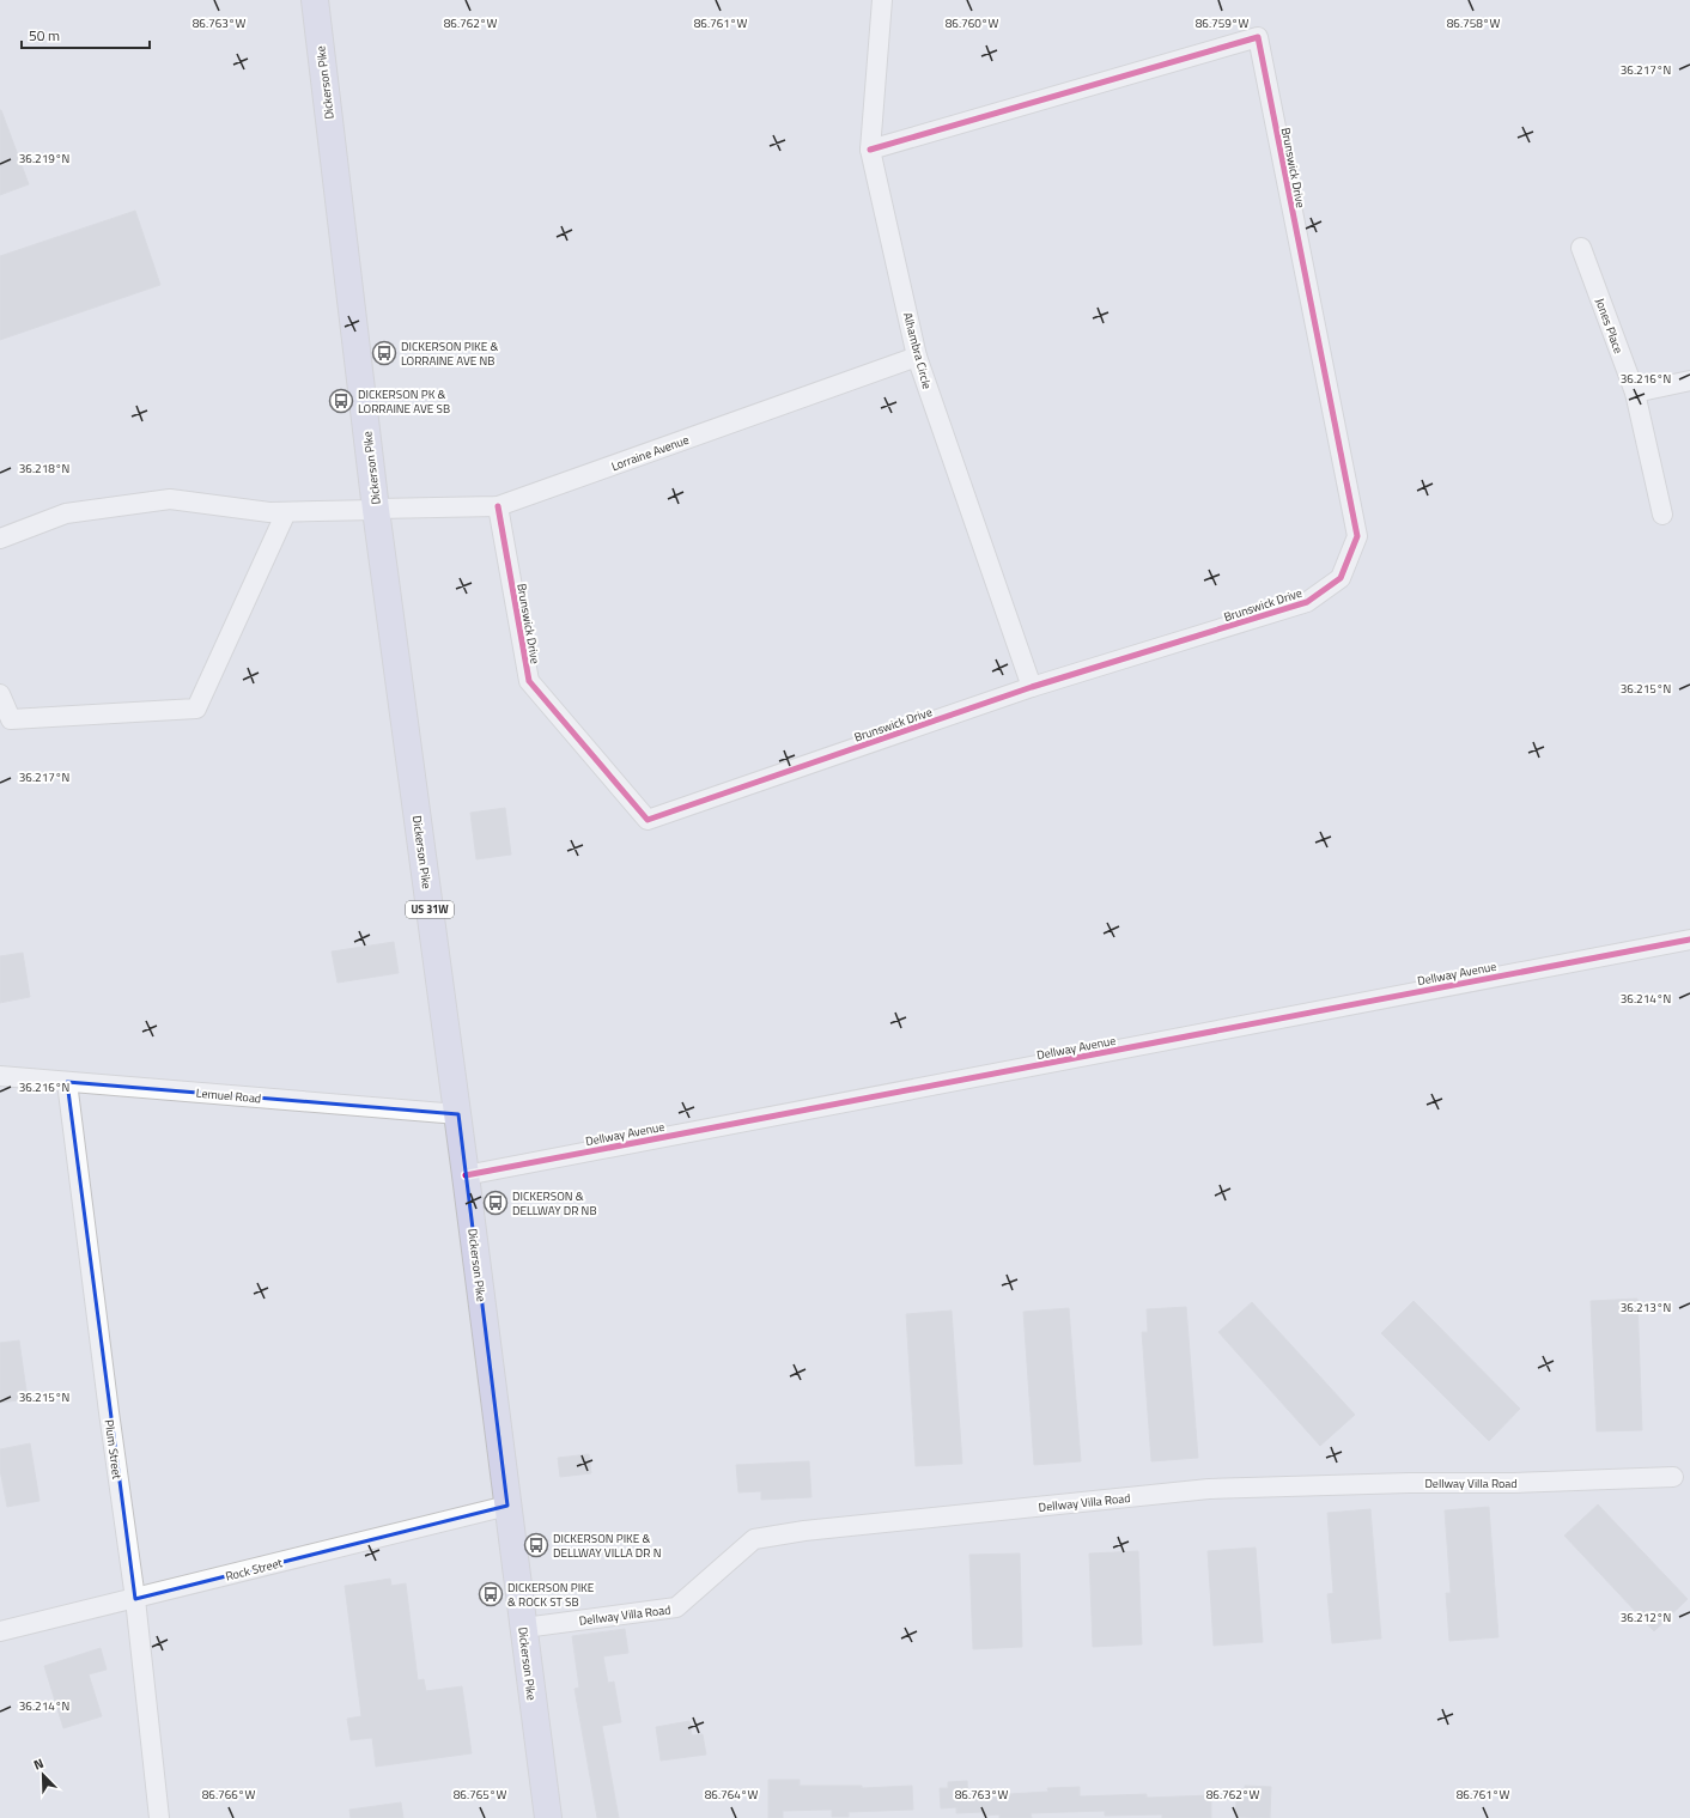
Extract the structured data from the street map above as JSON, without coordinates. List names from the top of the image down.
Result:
{
  "streets": {
    "main road": ["Dickerson Pike", "US 31W"],
    "street": [
      "Brunswick Drive",
      "Jones Place",
      "Alhambra Circle",
      "Lorraine Avenue",
      "Dellway Avenue",
      "Lemuel Road",
      "Plum Street",
      "Dellway Villa Road",
      "Rock Street"
    ]
  },
  "crossings": [
    ["Dickerson Pike", "Lorraine Avenue"],
    ["Dickerson Pike", "Dellway Avenue"],
    ["Dickerson Pike", "Lemuel Road"],
    ["Dickerson Pike", "Dellway Villa Road"],
    ["Dickerson Pike", "Rock Street"],
    ["Brunswick Drive", "Alhambra Circle"],
    ["Brunswick Drive", "Lorraine Avenue"],
    ["Alhambra Circle", "Lorraine Avenue"],
    ["Lemuel Road", "Plum Street"],
    ["Plum Street", "Rock Street"]
  ],
  "places": {
    "bus stop": [
      "DICKERSON PIKE & LORRAINE AVE NB",
      "DICKERSON PK & LORRAINE AVE SB",
      "DICKERSON & DELLWAY DR NB",
      "DICKERSON PIKE & DELLWAY VILLA DR N",
      "DICKERSON PIKE & ROCK ST SB"
    ]
  },
  "scale_bar": "50 m",
  "north": "top left",
  "coordinates": [
    "86.763°W",
    "86.762°W",
    "86.761°W",
    "86.760°W",
    "86.759°W",
    "86.758°W",
    "36.217°N",
    "36.219°N",
    "36.216°N",
    "36.218°N",
    "36.215°N",
    "36.214°N",
    "36.213°N",
    "36.212°N",
    "86.766°W",
    "86.765°W",
    "86.764°W"
  ]
}
